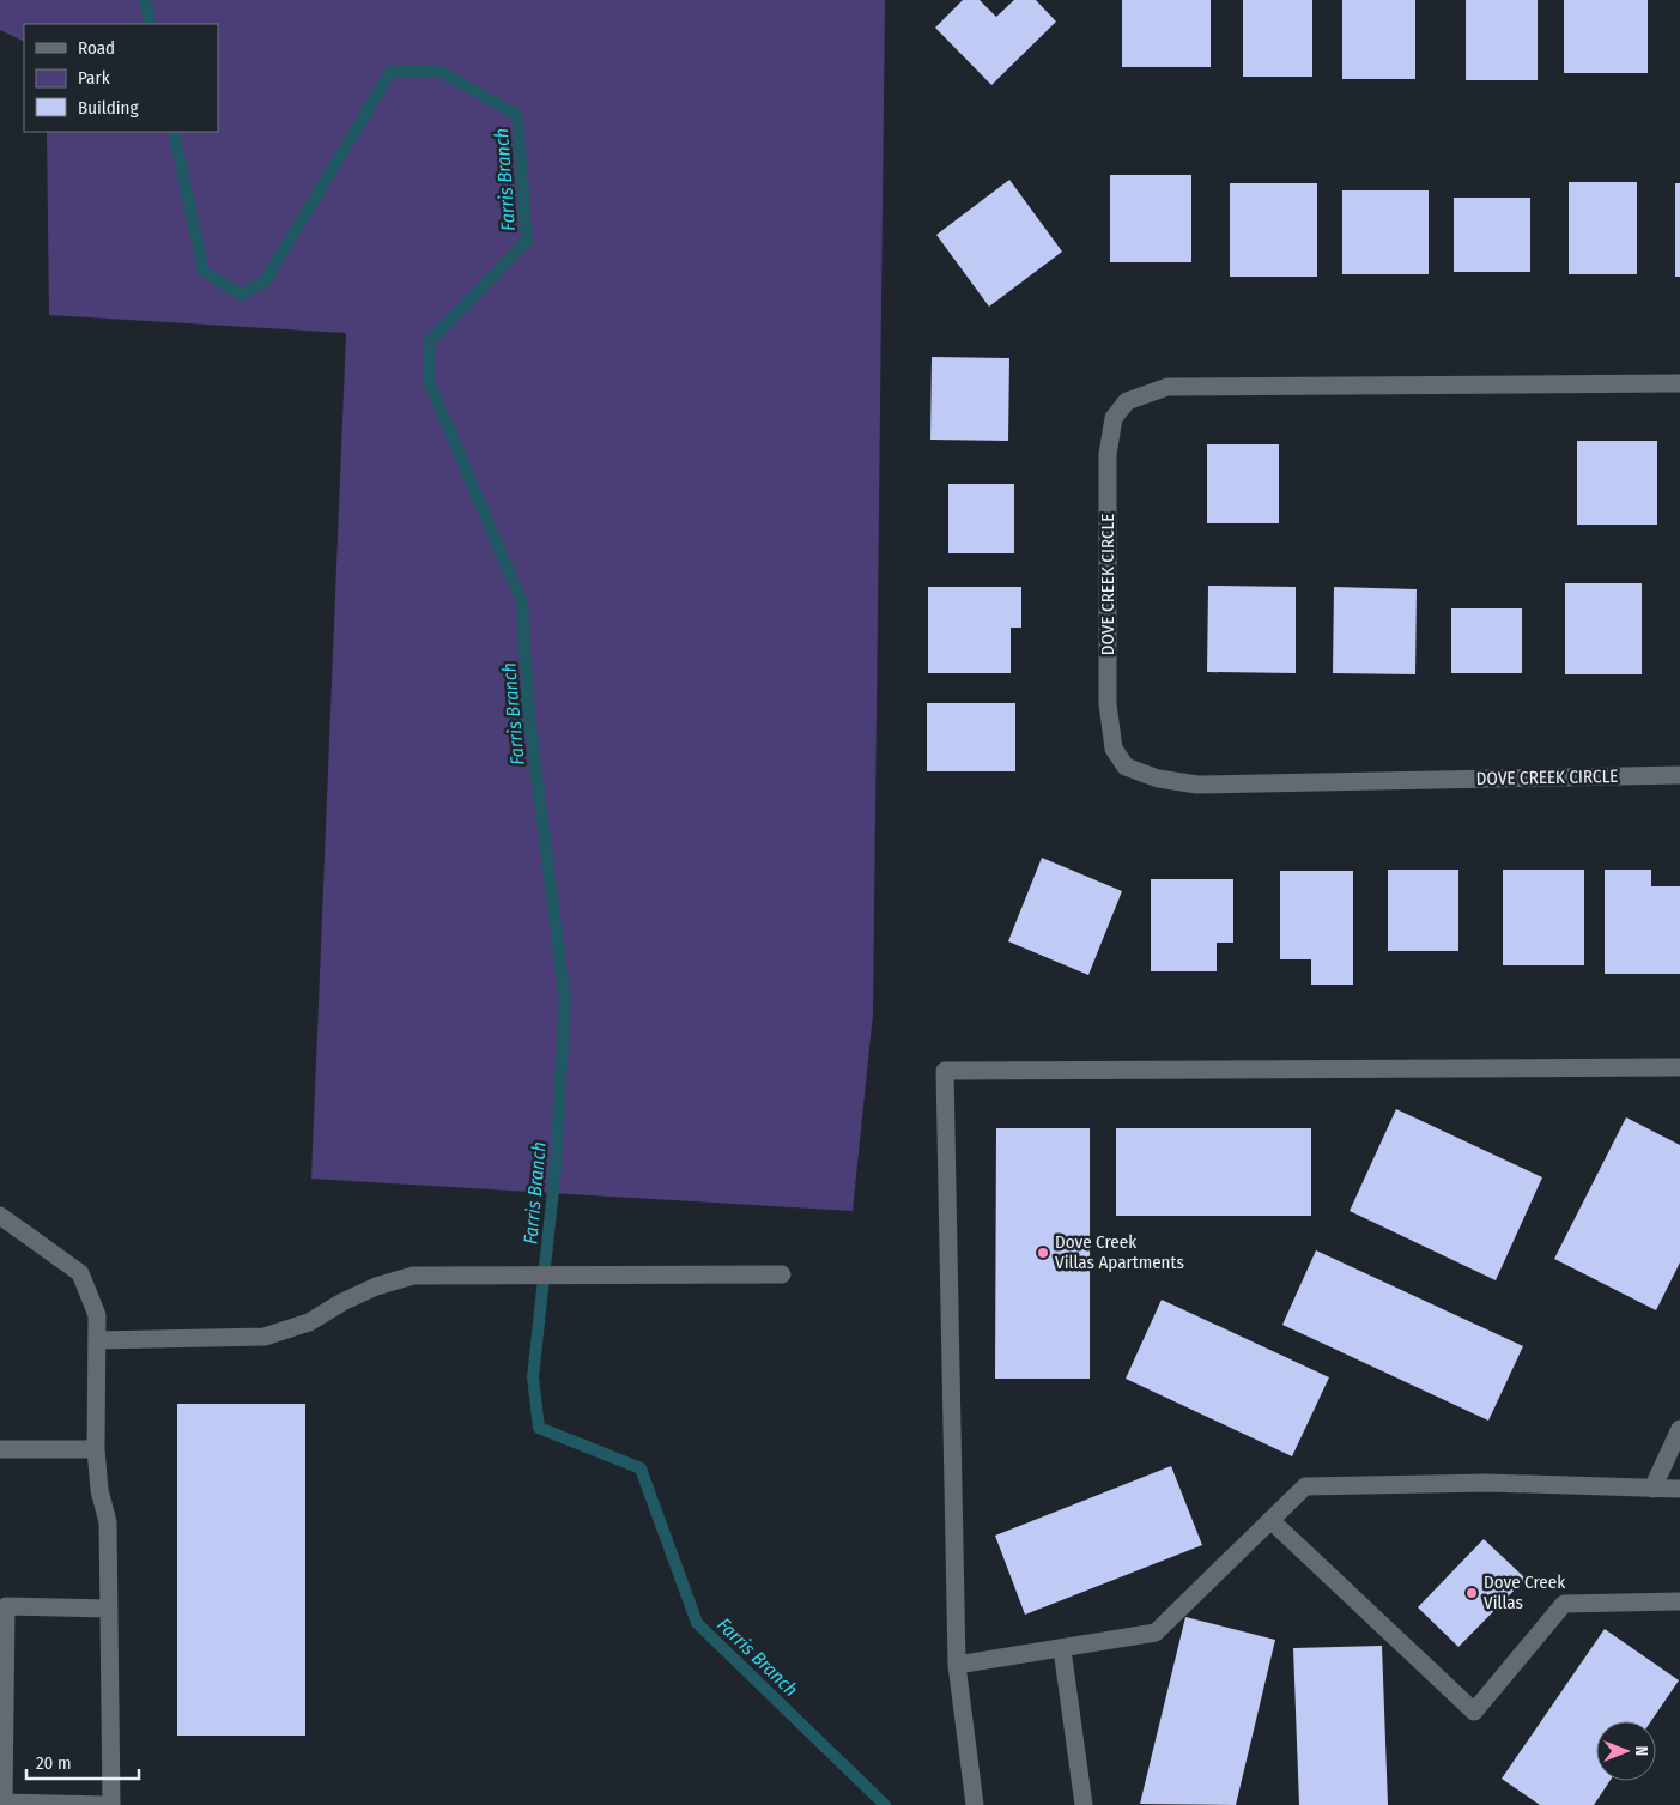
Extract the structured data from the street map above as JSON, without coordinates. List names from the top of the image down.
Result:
{
  "streets": {
    "street": ["DOVE CREEK CIRCLE"]
  },
  "water": ["Farris Branch"],
  "places": ["Dove Creek Villas Apartments", "Dove Creek Villas"],
  "legend": ["Road", "Park", "Building"],
  "scale_bar": "20 m",
  "north": "right"
}
